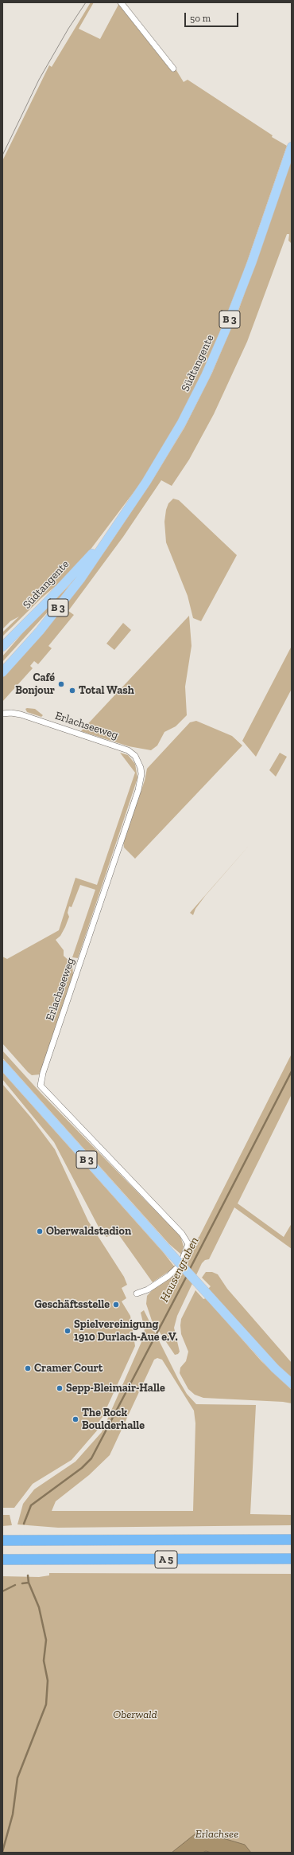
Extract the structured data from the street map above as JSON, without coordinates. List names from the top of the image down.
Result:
{
  "streets": {
    "highway": ["A 5"],
    "main road": ["B 3", "Südtangente"],
    "street": ["Erlachseeweg"]
  },
  "water": ["Hausengraben"],
  "parks": ["Oberwald", "Erlachsee"],
  "places": [
    "Café Bonjour",
    "Total Wash",
    "Oberwaldstadion",
    "Geschäftsstelle",
    "Spielvereinigung 1910 Durlach-Aue e.V.",
    "Cramer Court",
    "Sepp-Bleimair-Halle",
    "The Rock Boulderhalle"
  ],
  "scale_bar": "50 m"
}
